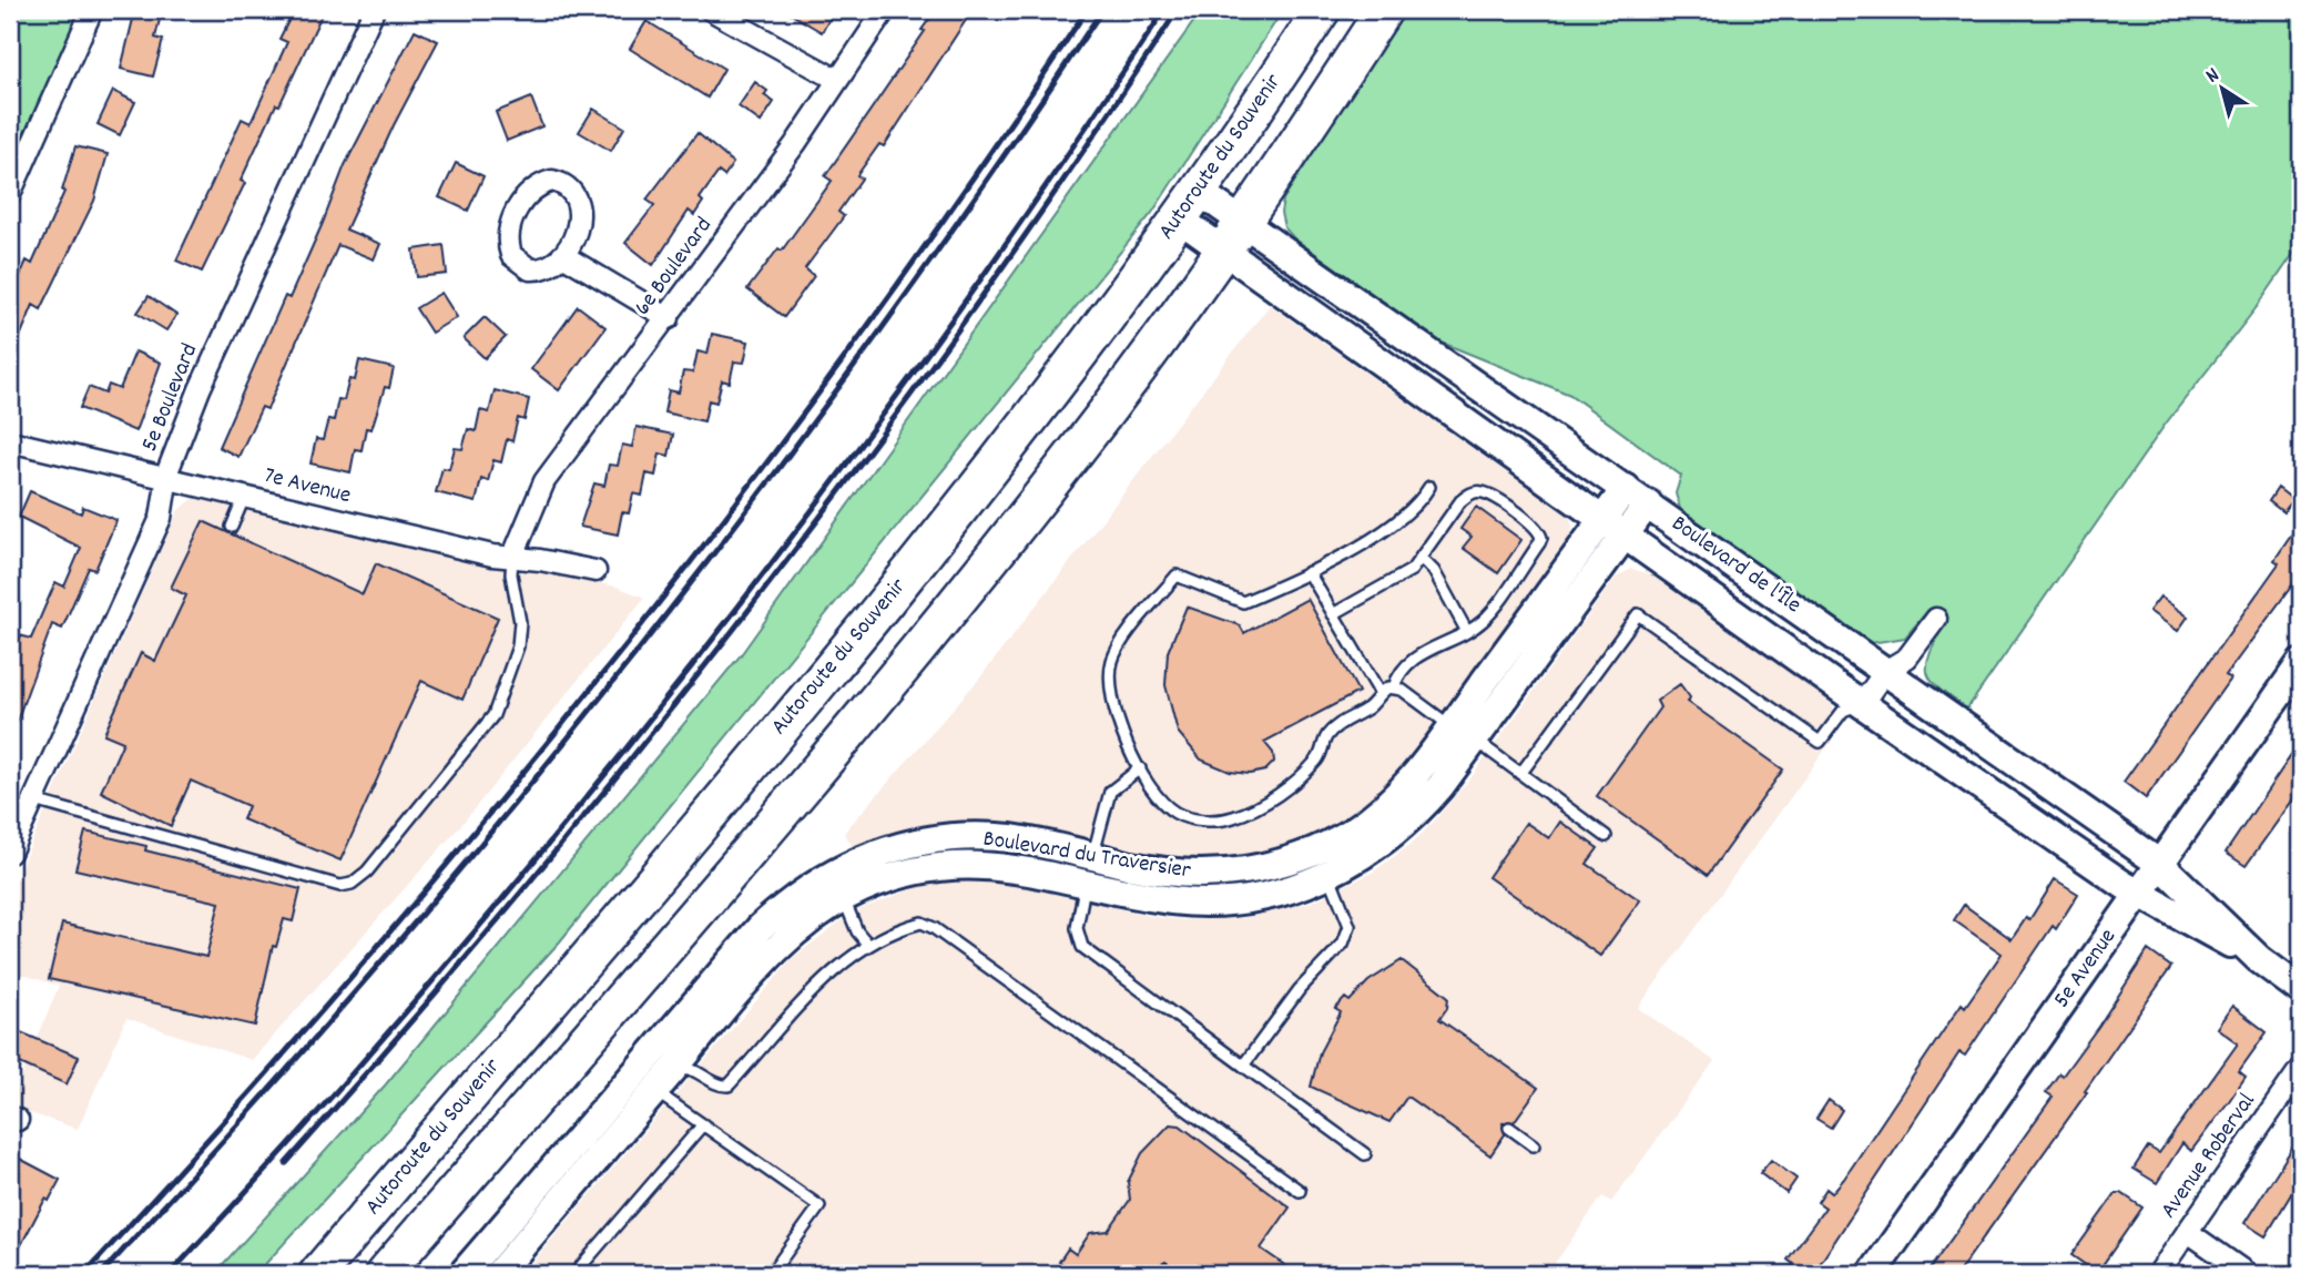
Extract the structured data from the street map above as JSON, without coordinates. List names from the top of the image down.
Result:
{
  "streets": {
    "highway": ["Autoroute du Souvenir"],
    "street": [
      "6e Boulevard",
      "5e Boulevard",
      "7e Avenue",
      "Boulevard de l'Île",
      "Boulevard du Traversier",
      "5e Avenue",
      "Avenue Roberval"
    ]
  },
  "crossings": [
    ["Autoroute du Souvenir", "Boulevard de l'Île"],
    ["6e Boulevard", "7e Avenue"],
    ["5e Boulevard", "7e Avenue"],
    ["Boulevard de l'Île", "Boulevard du Traversier"],
    ["Boulevard de l'Île", "5e Avenue"]
  ],
  "north": "top left"
}
